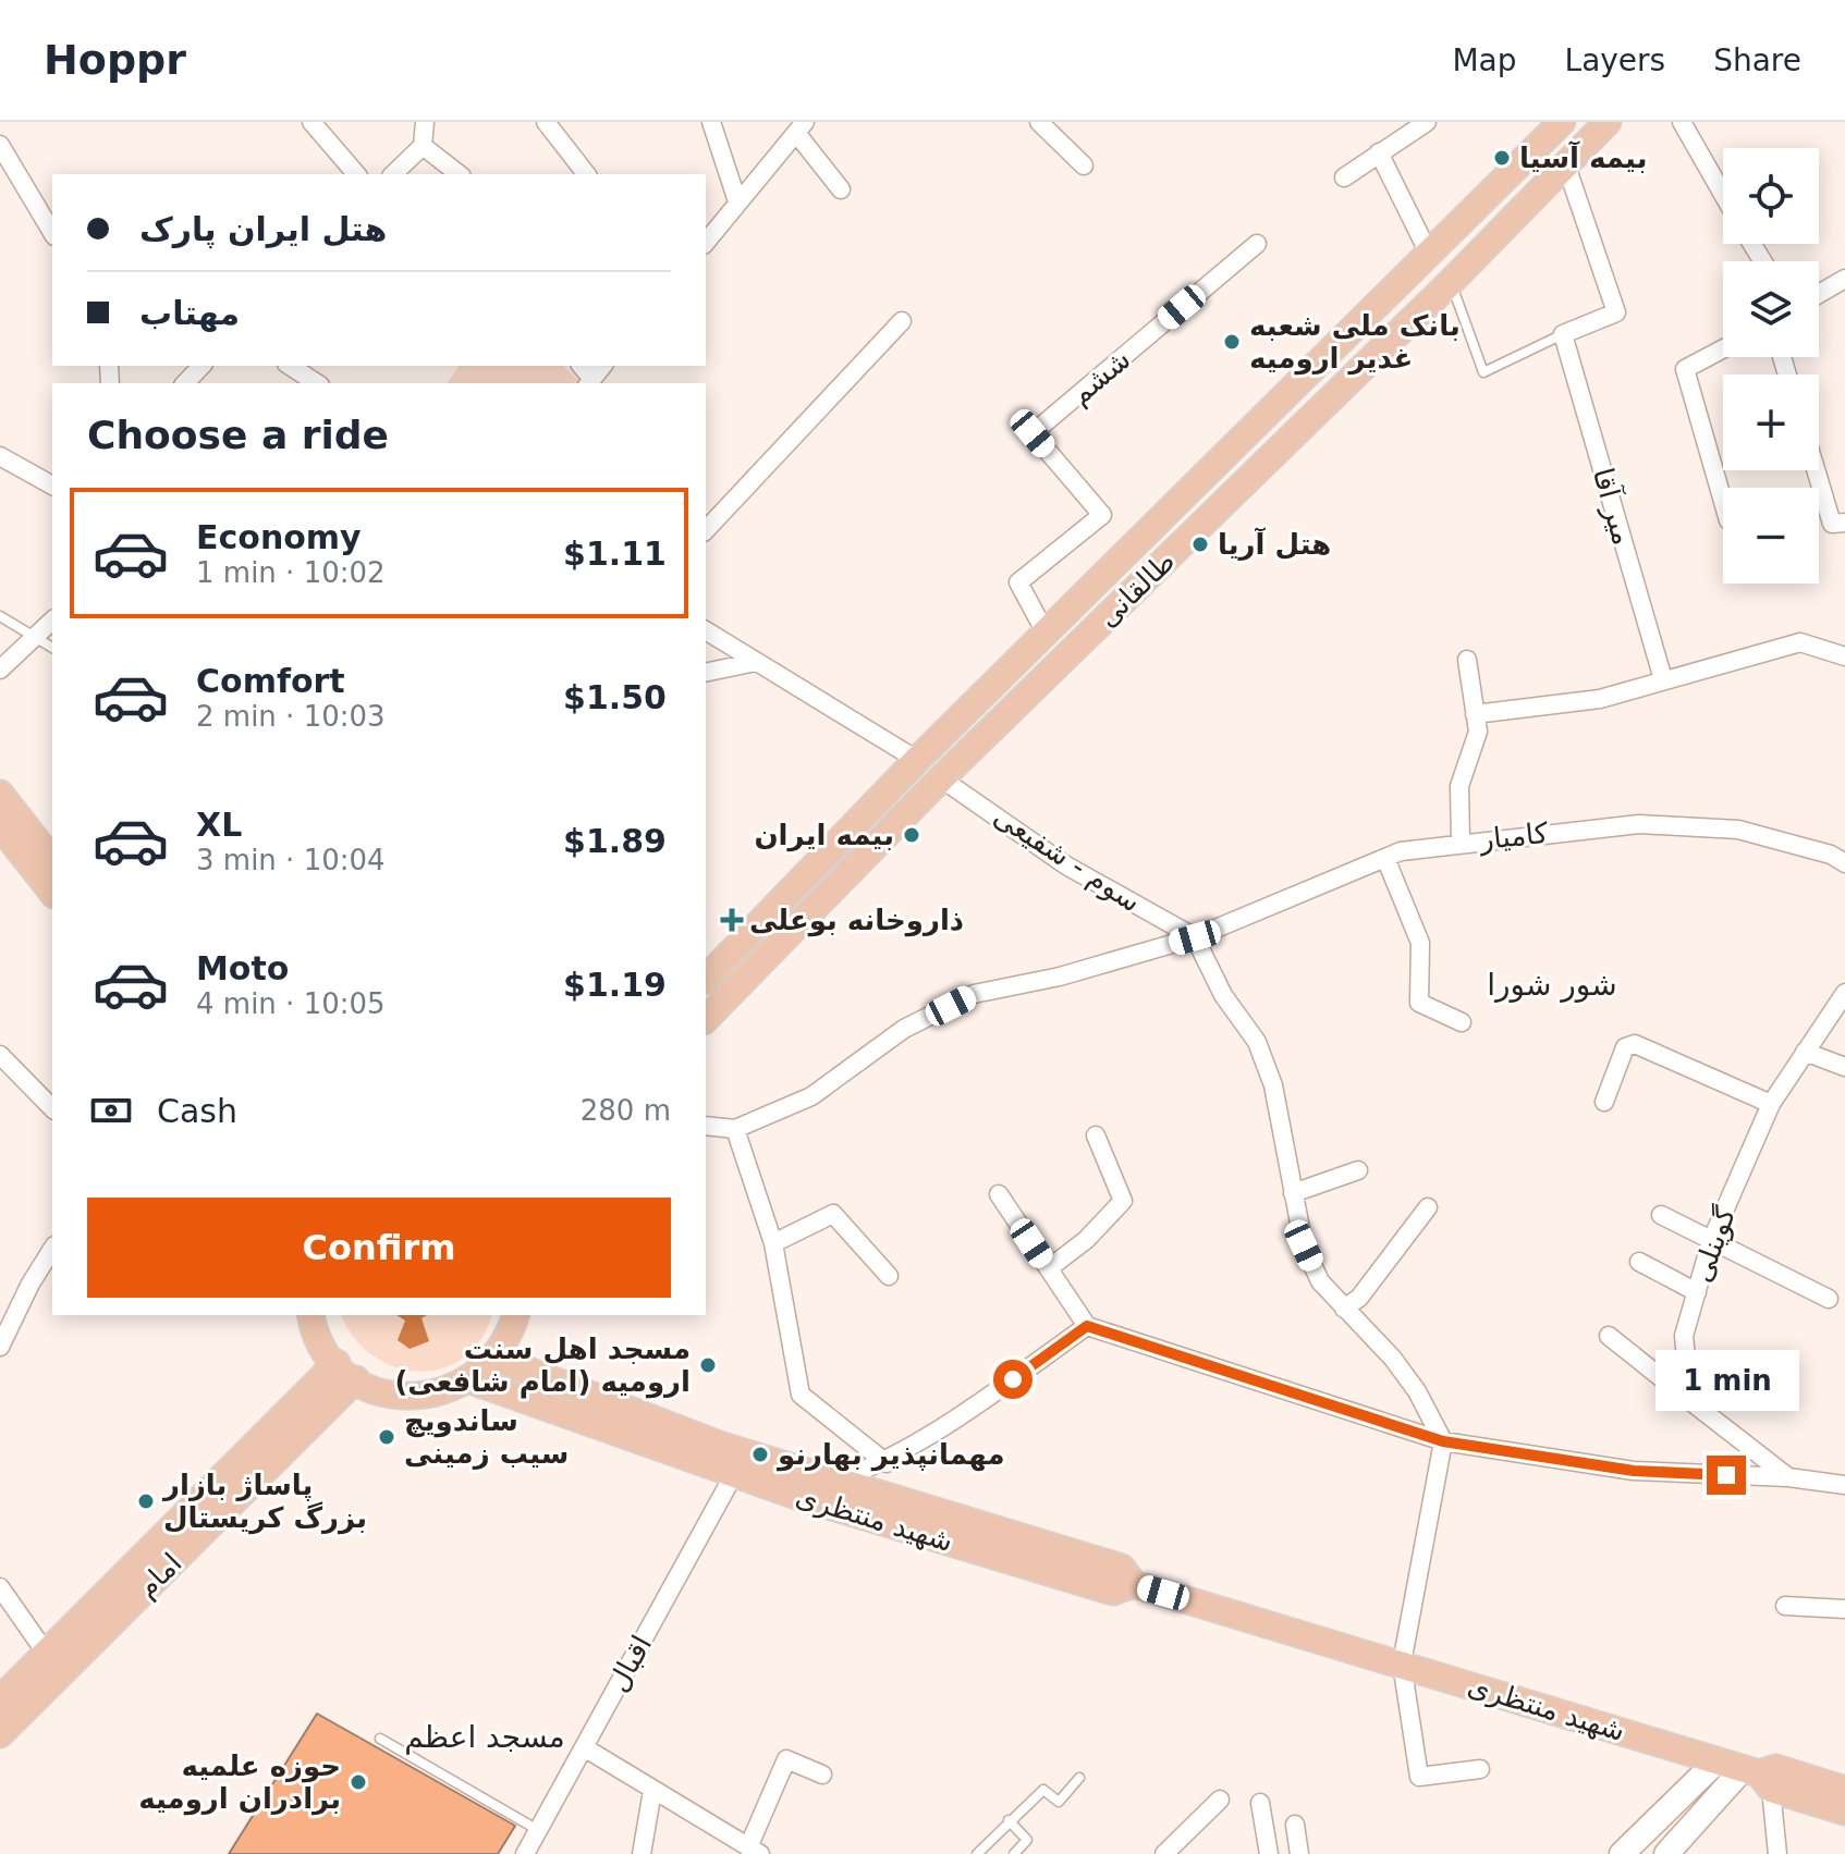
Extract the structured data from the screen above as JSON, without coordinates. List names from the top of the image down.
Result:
{
  "streets": {
    "main road": ["طالقانی", "شهید منتظری", "امام"],
    "street": [
      "ششم",
      "میر آقا",
      "کامیار",
      "سوم - شفیعی",
      "گوینلی",
      "اقبال"
    ]
  },
  "crossings": [
    ["ششم", "طالقانی"],
    ["طالقانی", "سوم - شفیعی"],
    ["کامیار", "سوم - شفیعی"],
    ["شهید منتظری", "اقبال"]
  ],
  "districts": ["شور شورا", "مسجد اعظم"],
  "places": {
    "other": [
      "بیمه آسیا",
      "بانک ملی شعبه غدیر ارومیه",
      "هتل آریا",
      "بیمه ایران",
      "مسجد اهل سنت ارومیه (امام شافعی)",
      "ساندویچ سیب زمینی",
      "مهمانپذیر بهارنو",
      "پاساژ بازار بزرگ کریستال",
      "حوزه علمیه برادران ارومیه"
    ],
    "health": ["ذاروخانه بوعلی"]
  },
  "page": {
    "header": "Hoppr",
    "nav": ["Map", "Layers", "Share"],
    "map_buttons": ["+", "−"],
    "banner": ["هتل ایران پارک", "مهتاب"],
    "heading": "Choose a ride",
    "list": [
      {
        "name": "Economy",
        "note": "1 min · 10:02",
        "value": "$1.11"
      },
      {
        "name": "Comfort",
        "note": "2 min · 10:03",
        "value": "$1.50"
      },
      {
        "name": "XL",
        "note": "3 min · 10:04",
        "value": "$1.89"
      },
      {
        "name": "Moto",
        "note": "4 min · 10:05",
        "value": "$1.19"
      }
    ],
    "pay": ["Cash", "280 m"],
    "buttons": "Confirm",
    "bubble": "1 min"
  }
}
